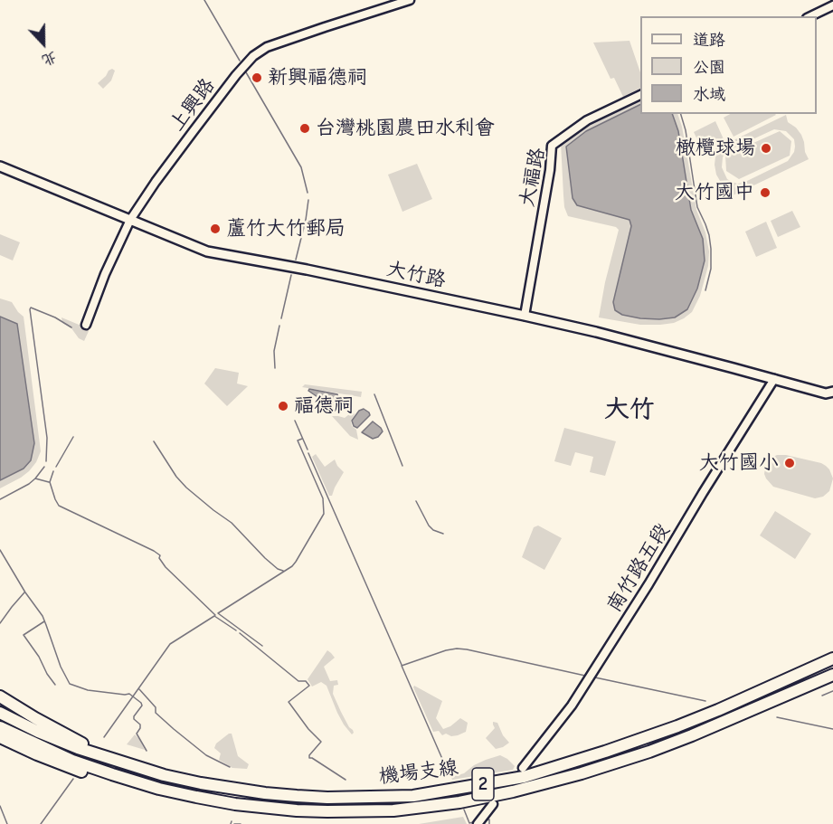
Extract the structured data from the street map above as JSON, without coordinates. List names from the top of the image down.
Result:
{
  "streets": {
    "highway": ["機場支線", "2"],
    "main road": ["大竹路"],
    "street": ["上興路", "大福路", "南竹路五段"]
  },
  "crossings": [
    ["上興路", "大竹路"],
    ["大福路", "大竹路"],
    ["大竹路", "南竹路五段"]
  ],
  "districts": ["大竹"],
  "places": [
    "新興福德祠",
    "台灣桃園農田水利會",
    "橄欖球場",
    "大竹國中",
    "蘆竹大竹郵局",
    "福德祠",
    "大竹國小"
  ],
  "legend": ["道路", "公園", "水域"],
  "north": "bottom"
}
